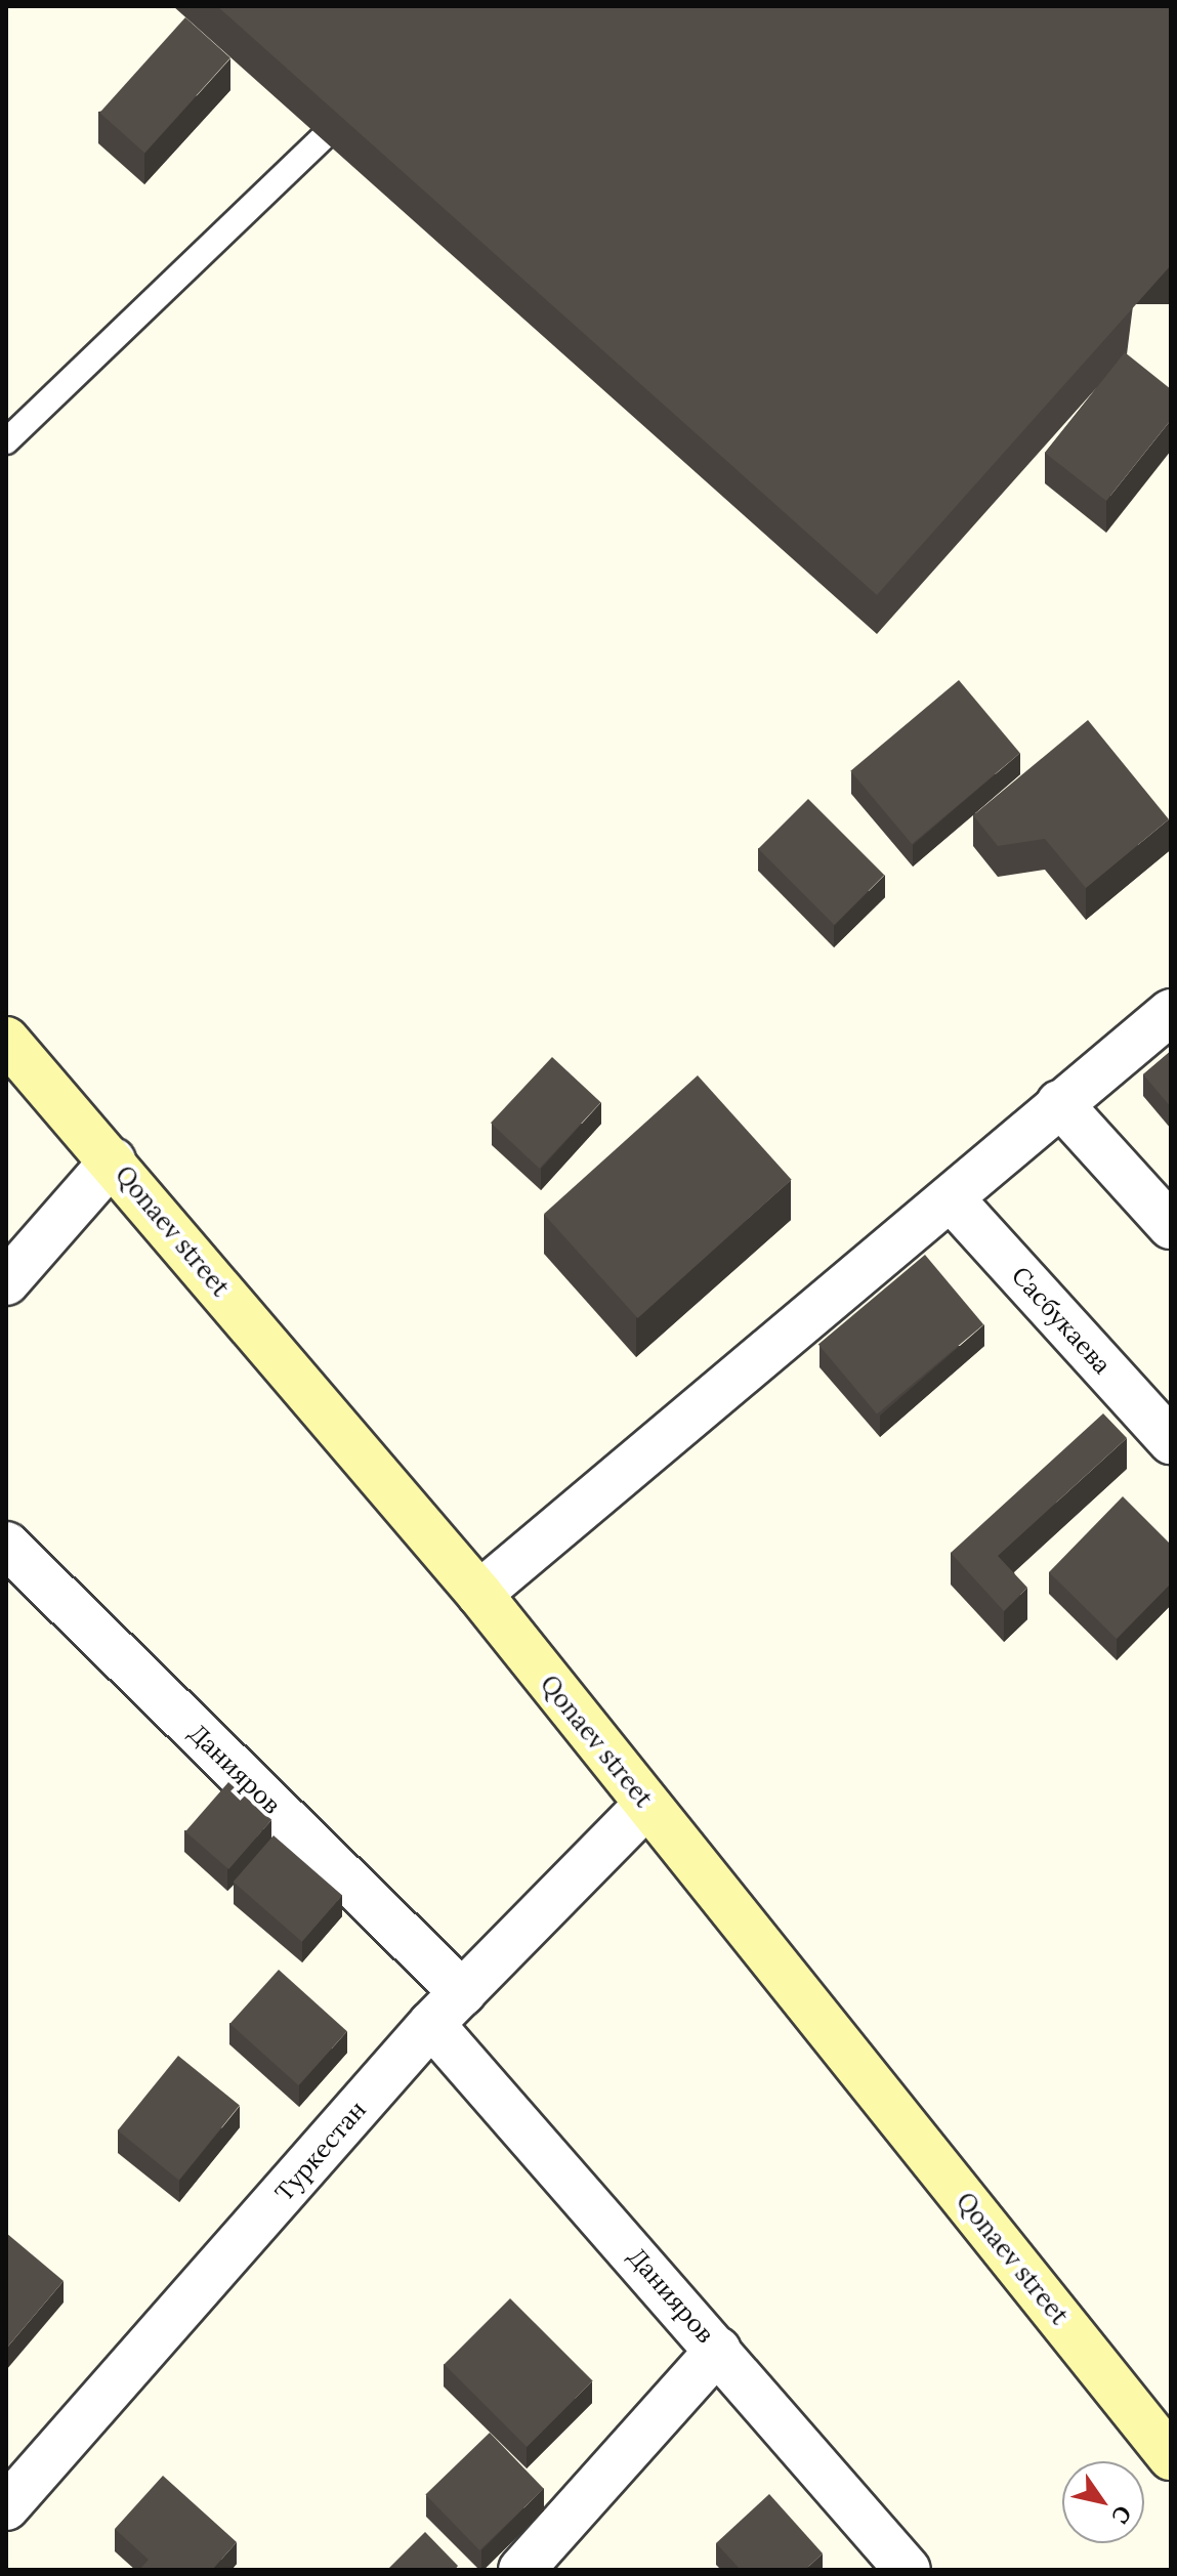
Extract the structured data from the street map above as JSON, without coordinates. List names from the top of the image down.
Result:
{
  "streets": {
    "main road": ["Qonaev street"],
    "street": ["Сасбукаева", "Данияров", "Туркестан"]
  },
  "crossings": [
    ["Qonaev street", "Туркестан"],
    ["Данияров", "Туркестан"]
  ],
  "north": "bottom right"
}
